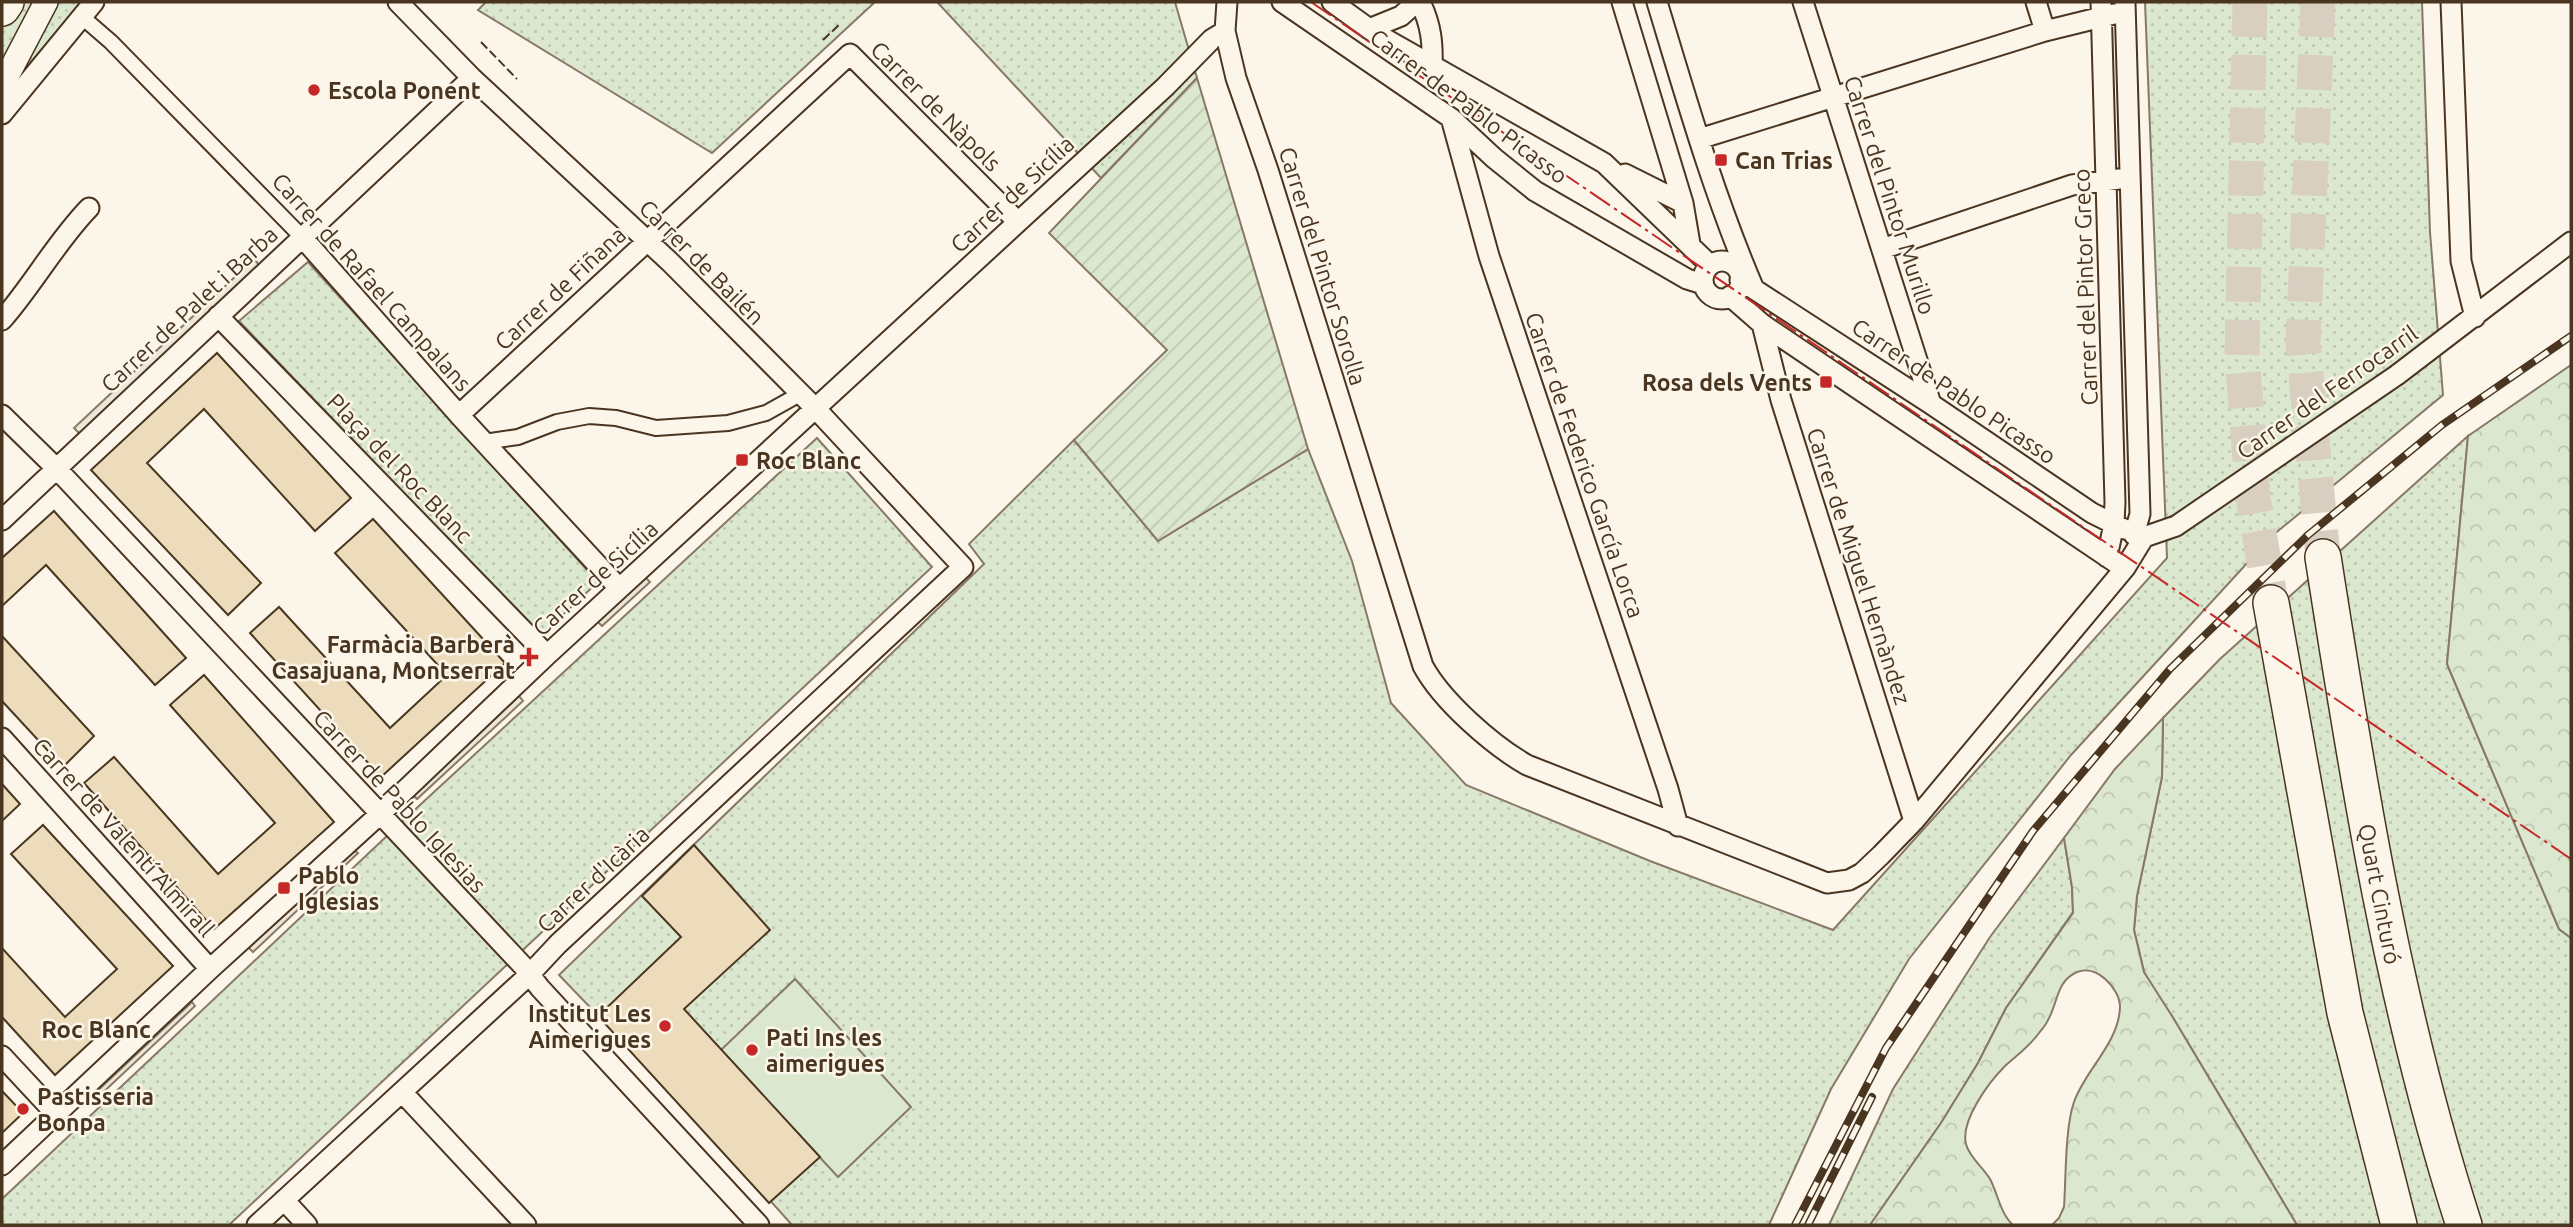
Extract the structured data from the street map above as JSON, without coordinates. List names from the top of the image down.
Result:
{
  "streets": {
    "highway": ["Quart Cinturó"],
    "street": [
      "Carrer de Nàpols",
      "Carrer de Pablo Picasso",
      "Carrer de Sicília",
      "Carrer del Pintor Murillo",
      "Carrer de Bailén",
      "Carrer del Pintor Sorolla",
      "Carrer de Rafael Campalans",
      "Carrer del Pintor Greco",
      "Carrer de Fiñana",
      "Carrer de Palet i Barba",
      "Carrer del Ferrocarril",
      "Carrer de Federico García Lorca",
      "Plaça del Roc Blanc",
      "Carrer de Miguel Hernàndez",
      "Carrer de Pablo Iglesias",
      "Carrer de Valentí Almirall",
      "Carrer d'Icària"
    ]
  },
  "crossings": [
    ["Carrer de Nàpols", "Carrer de Sicília"],
    ["Carrer de Nàpols", "Carrer de Fiñana"],
    ["Carrer de Pablo Picasso", "Carrer del Pintor Murillo"],
    ["Carrer de Pablo Picasso", "Carrer del Pintor Greco"],
    ["Carrer de Pablo Picasso", "Carrer del Ferrocarril"],
    ["Carrer de Pablo Picasso", "Carrer de Federico García Lorca"],
    ["Carrer de Sicília", "Carrer de Bailén"],
    ["Carrer de Sicília", "Carrer del Pintor Sorolla"],
    ["Carrer de Sicília", "Carrer de Rafael Campalans"],
    ["Carrer de Sicília", "Plaça del Roc Blanc"],
    ["Carrer de Sicília", "Carrer de Pablo Iglesias"],
    ["Carrer de Sicília", "Carrer de Valentí Almirall"],
    ["Carrer de Bailén", "Carrer de Fiñana"],
    ["Carrer de Bailén", "Carrer de Palet i Barba"],
    ["Carrer de Bailén", "Carrer d'Icària"],
    ["Carrer del Pintor Sorolla", "Carrer de Federico García Lorca"],
    ["Carrer de Rafael Campalans", "Carrer de Fiñana"],
    ["Carrer de Rafael Campalans", "Carrer de Palet i Barba"],
    ["Carrer del Pintor Greco", "Carrer del Ferrocarril"],
    ["Carrer de Palet i Barba", "Plaça del Roc Blanc"],
    ["Carrer de Palet i Barba", "Carrer de Pablo Iglesias"],
    ["Carrer de Pablo Iglesias", "Carrer d'Icària"]
  ],
  "districts": ["Roc Blanc"],
  "places": {
    "other": [
      "Escola Ponent",
      "Institut Les Aimerigues",
      "Pati Ins les aimerigues",
      "Pastisseria Bonpa"
    ],
    "transit": [
      "Can Trias",
      "Rosa dels Vents",
      "Roc Blanc",
      "Pablo Iglesias"
    ],
    "health": ["Farmàcia Barberà Casajuana, Montserrat"]
  }
}
